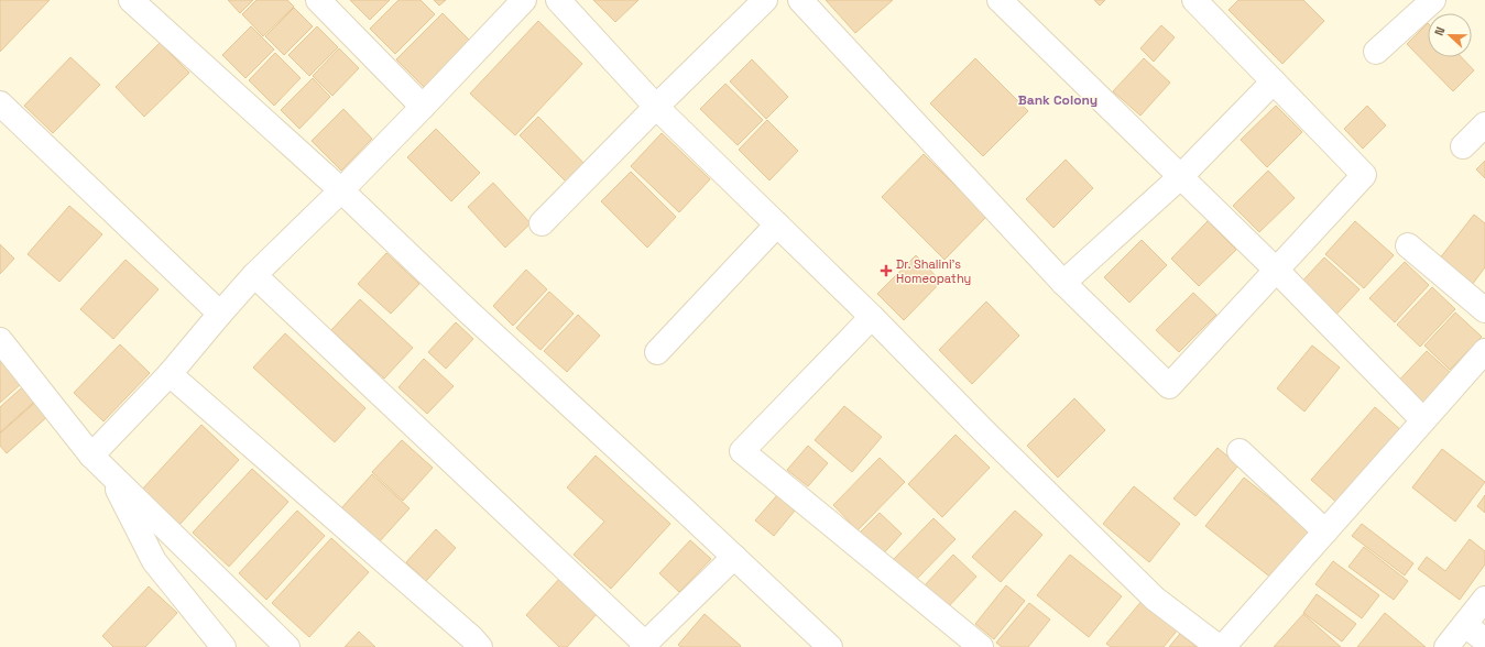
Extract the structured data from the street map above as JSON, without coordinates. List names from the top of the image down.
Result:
{
  "districts": ["Bank Colony"],
  "places": {
    "health": ["Dr. Shalini's Homeopathy"]
  },
  "north": "left"
}
